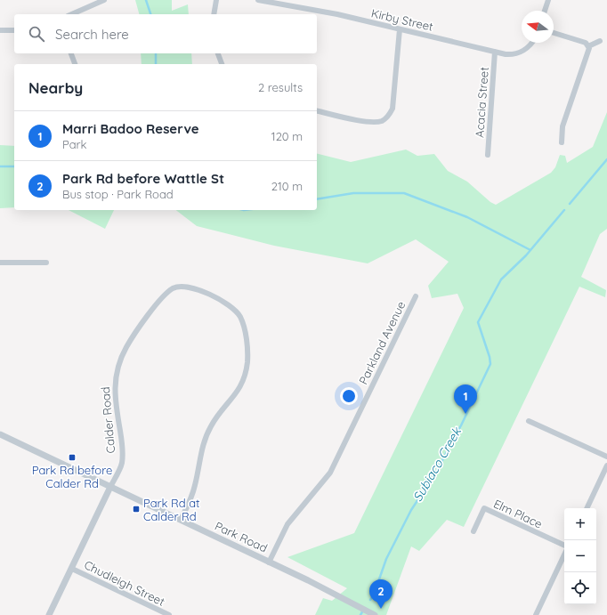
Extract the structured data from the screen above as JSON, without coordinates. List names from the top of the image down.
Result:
{
  "streets": {
    "street": [
      "Kirby Street",
      "Acacia Street",
      "Parkland Avenue",
      "Calder Road",
      "Elm Place",
      "Park Road",
      "Chudleigh Street"
    ]
  },
  "crossings": [
    ["Kirby Street", "Acacia Street"],
    ["Parkland Avenue", "Park Road"],
    ["Calder Road", "Park Road"],
    ["Calder Road", "Chudleigh Street"]
  ],
  "water": ["Subiaco Creek"],
  "places": {
    "transit": ["Park Rd before Calder Rd", "Park Rd at Calder Rd"]
  },
  "north": "left",
  "page": {
    "search": "Search here",
    "heading": ["Nearby", "2 results"],
    "list": [
      {
        "mark": "1",
        "name": "Marri Badoo Reserve",
        "note": "Park",
        "value": "120 m"
      },
      {
        "mark": "2",
        "name": "Park Rd before Wattle St",
        "note": "Bus stop · Park Road",
        "value": "210 m"
      }
    ],
    "pins": ["1", "2"],
    "map_buttons": ["+", "−"]
  }
}
